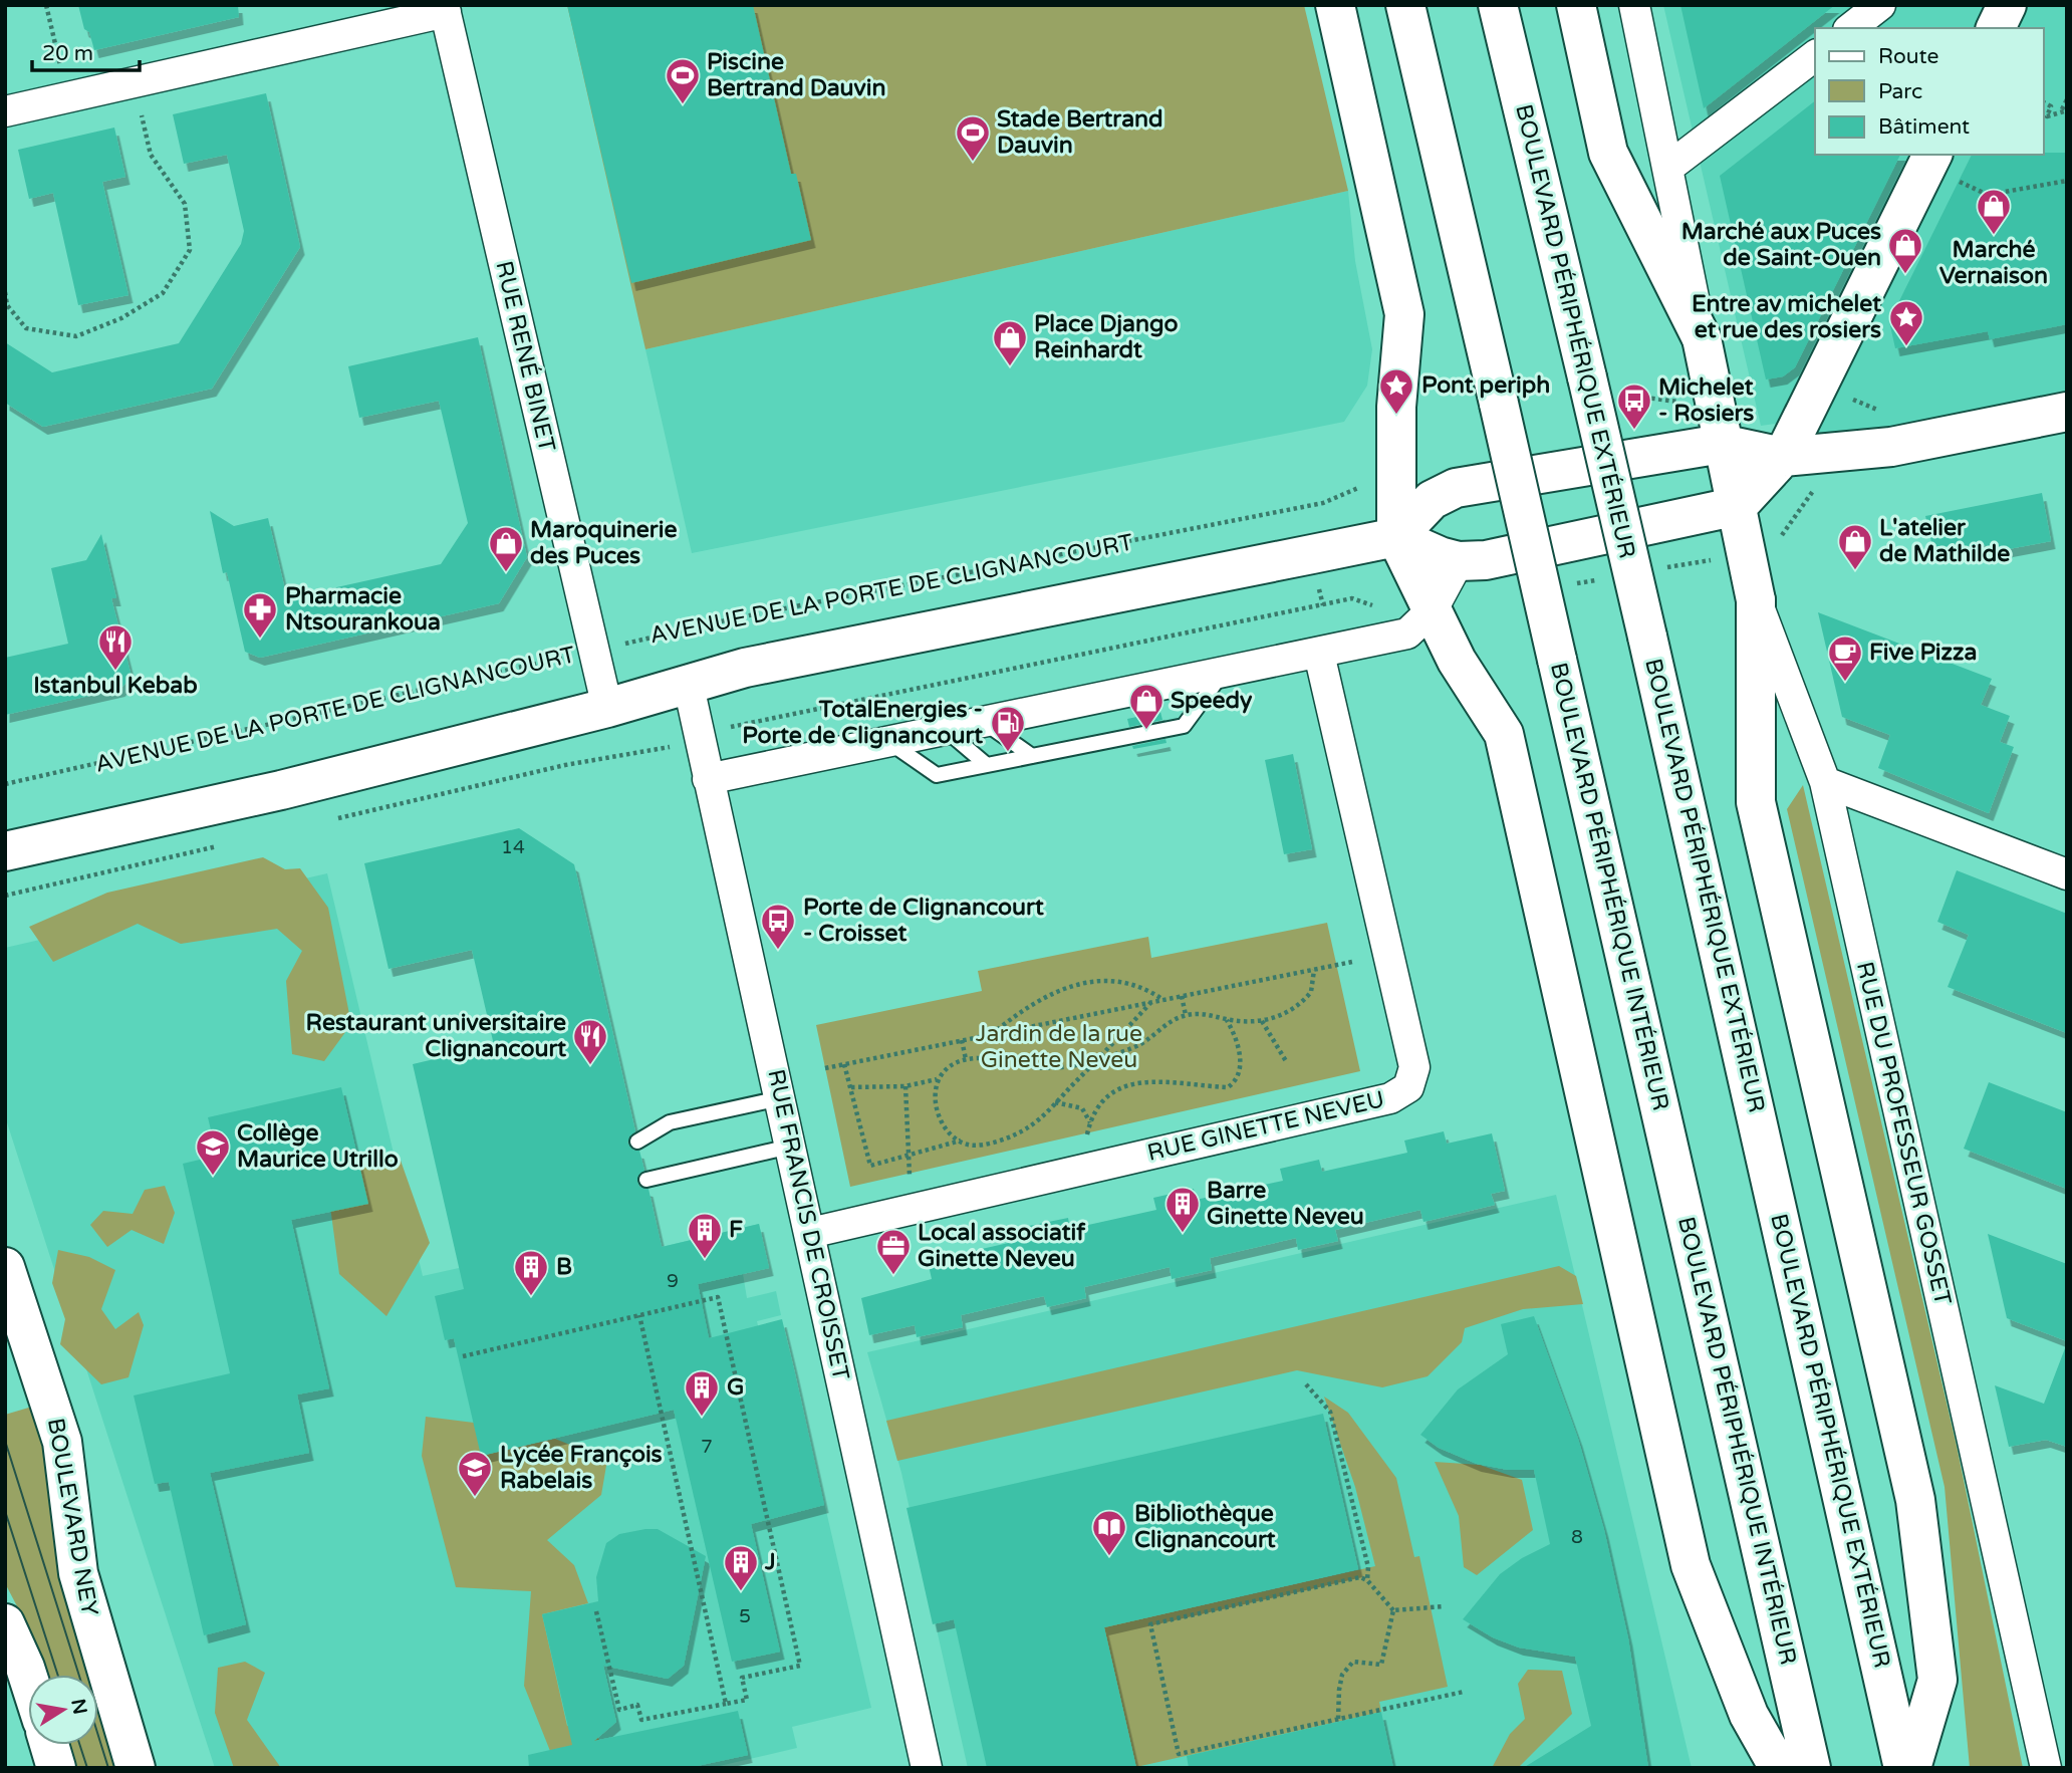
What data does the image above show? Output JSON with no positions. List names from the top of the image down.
{
  "streets": {
    "main road": [
      "BOULEVARD PÉRIPHÉRIQUE EXTÉRIEUR",
      "AVENUE DE LA PORTE DE CLIGNANCOURT",
      "BOULEVARD PÉRIPHÉRIQUE INTÉRIEUR",
      "RUE DU PROFESSEUR GOSSET",
      "BOULEVARD NEY"
    ],
    "street": ["RUE RENÉ BINET", "RUE GINETTE NEVEU", "RUE FRANCIS DE CROISSET"]
  },
  "crossings": [
    ["RUE RENÉ BINET", "AVENUE DE LA PORTE DE CLIGNANCOURT"],
    ["AVENUE DE LA PORTE DE CLIGNANCOURT", "RUE FRANCIS DE CROISSET"],
    ["RUE GINETTE NEVEU", "RUE FRANCIS DE CROISSET"]
  ],
  "parks": ["Jardin de la rue Ginette Neveu"],
  "places": {
    "sports": ["Piscine Bertrand Dauvin", "Stade Bertrand Dauvin"],
    "shop": [
      "Marché Vernaison",
      "Marché aux Puces de Saint-Ouen",
      "Place Django Reinhardt",
      "L'atelier de Mathilde",
      "Maroquinerie des Puces",
      "Speedy"
    ],
    "place": ["Entre av michelet et rue des rosiers", "Pont periph"],
    "bus stop": ["Michelet - Rosiers", "Porte de Clignancourt - Croisset"],
    "pharmacy": ["Pharmacie Ntsourankoua"],
    "restaurant": ["Istanbul Kebab", "Restaurant universitaire Clignancourt"],
    "cafe": ["Five Pizza"],
    "fuel station": ["TotalEnergies - Porte de Clignancourt"],
    "school or university": ["Collège Maurice Utrillo", "Lycée François Rabelais"],
    "building": [
      "Barre Ginette Neveu",
      "F",
      "B",
      "G",
      "J"
    ],
    "office": ["Local associatif Ginette Neveu"],
    "library": ["Bibliothèque Clignancourt"]
  },
  "house_numbers": [
    "14",
    "9",
    "7",
    "8",
    "5"
  ],
  "legend": ["Route", "Parc", "Bâtiment"],
  "scale_bar": "20 m",
  "north": "right"
}
